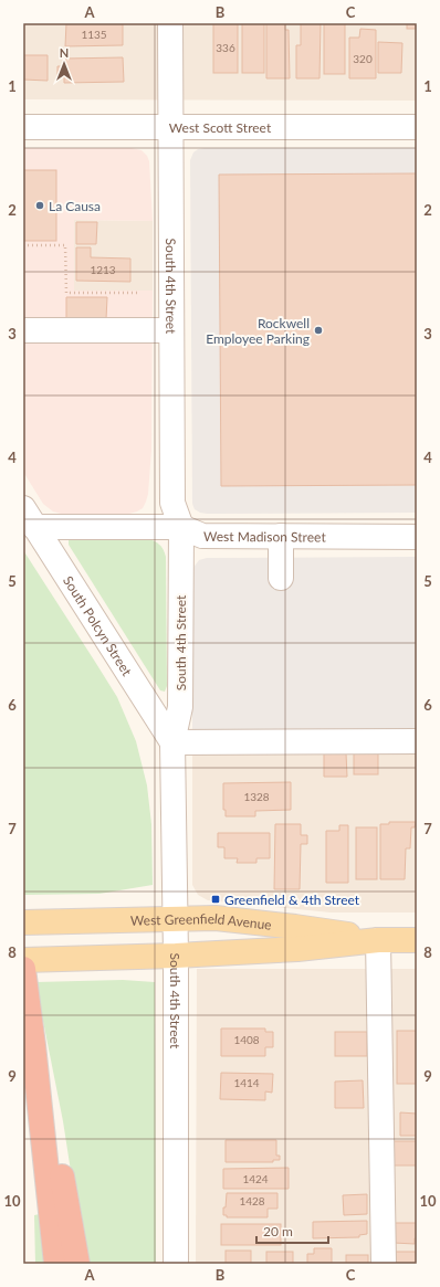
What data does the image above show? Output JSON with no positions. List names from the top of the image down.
{
  "streets": {
    "main road": ["West Greenfield Avenue"],
    "street": [
      "West Scott Street",
      "South 4th Street",
      "West Madison Street",
      "South Polcyn Street"
    ]
  },
  "crossings": [
    ["West Scott Street", "South 4th Street"],
    ["South 4th Street", "West Madison Street"],
    ["South 4th Street", "South Polcyn Street"],
    ["South 4th Street", "West Greenfield Avenue"],
    ["West Madison Street", "South Polcyn Street"]
  ],
  "places": {
    "other": ["La Causa", "Rockwell Employee Parking"],
    "transit": ["Greenfield & 4th Street"]
  },
  "house_numbers": [
    "1135",
    "336",
    "320",
    "1213",
    "1328",
    "1408",
    "1414",
    "1424",
    "1428"
  ],
  "scale_bar": "20 m",
  "north": "top",
  "grid": {
    "columns": ["A", "B", "C"],
    "rows": [
      "1",
      "2",
      "3",
      "4",
      "5",
      "6",
      "7",
      "8",
      "9",
      "10"
    ]
  }
}
